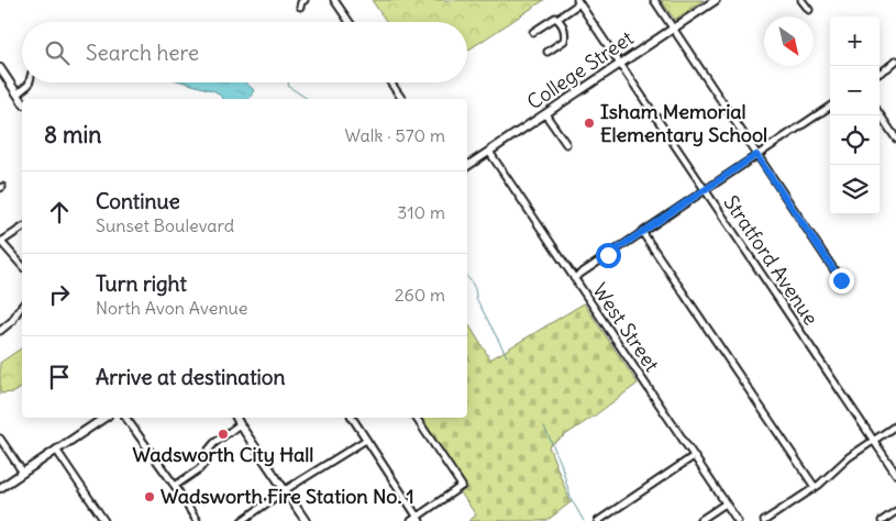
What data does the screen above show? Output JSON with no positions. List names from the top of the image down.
{
  "streets": {
    "main road": ["College Street"],
    "street": ["Stratford Avenue", "West Street"]
  },
  "crossings": [
    ["College Street", "Stratford Avenue"],
    ["College Street", "West Street"]
  ],
  "places": ["Isham Memorial Elementary School", "Wadsworth City Hall", "Wadsworth Fire Station No. 1"],
  "north": "bottom right",
  "page": {
    "map_buttons": ["+", "−"],
    "search": "Search here",
    "heading": ["8 min", "Walk · 570 m"],
    "list": [
      ["Continue", "Sunset Boulevard", "310 m"],
      ["Turn right", "North Avon Avenue", "260 m"],
      "Arrive at destination"
    ]
  }
}
